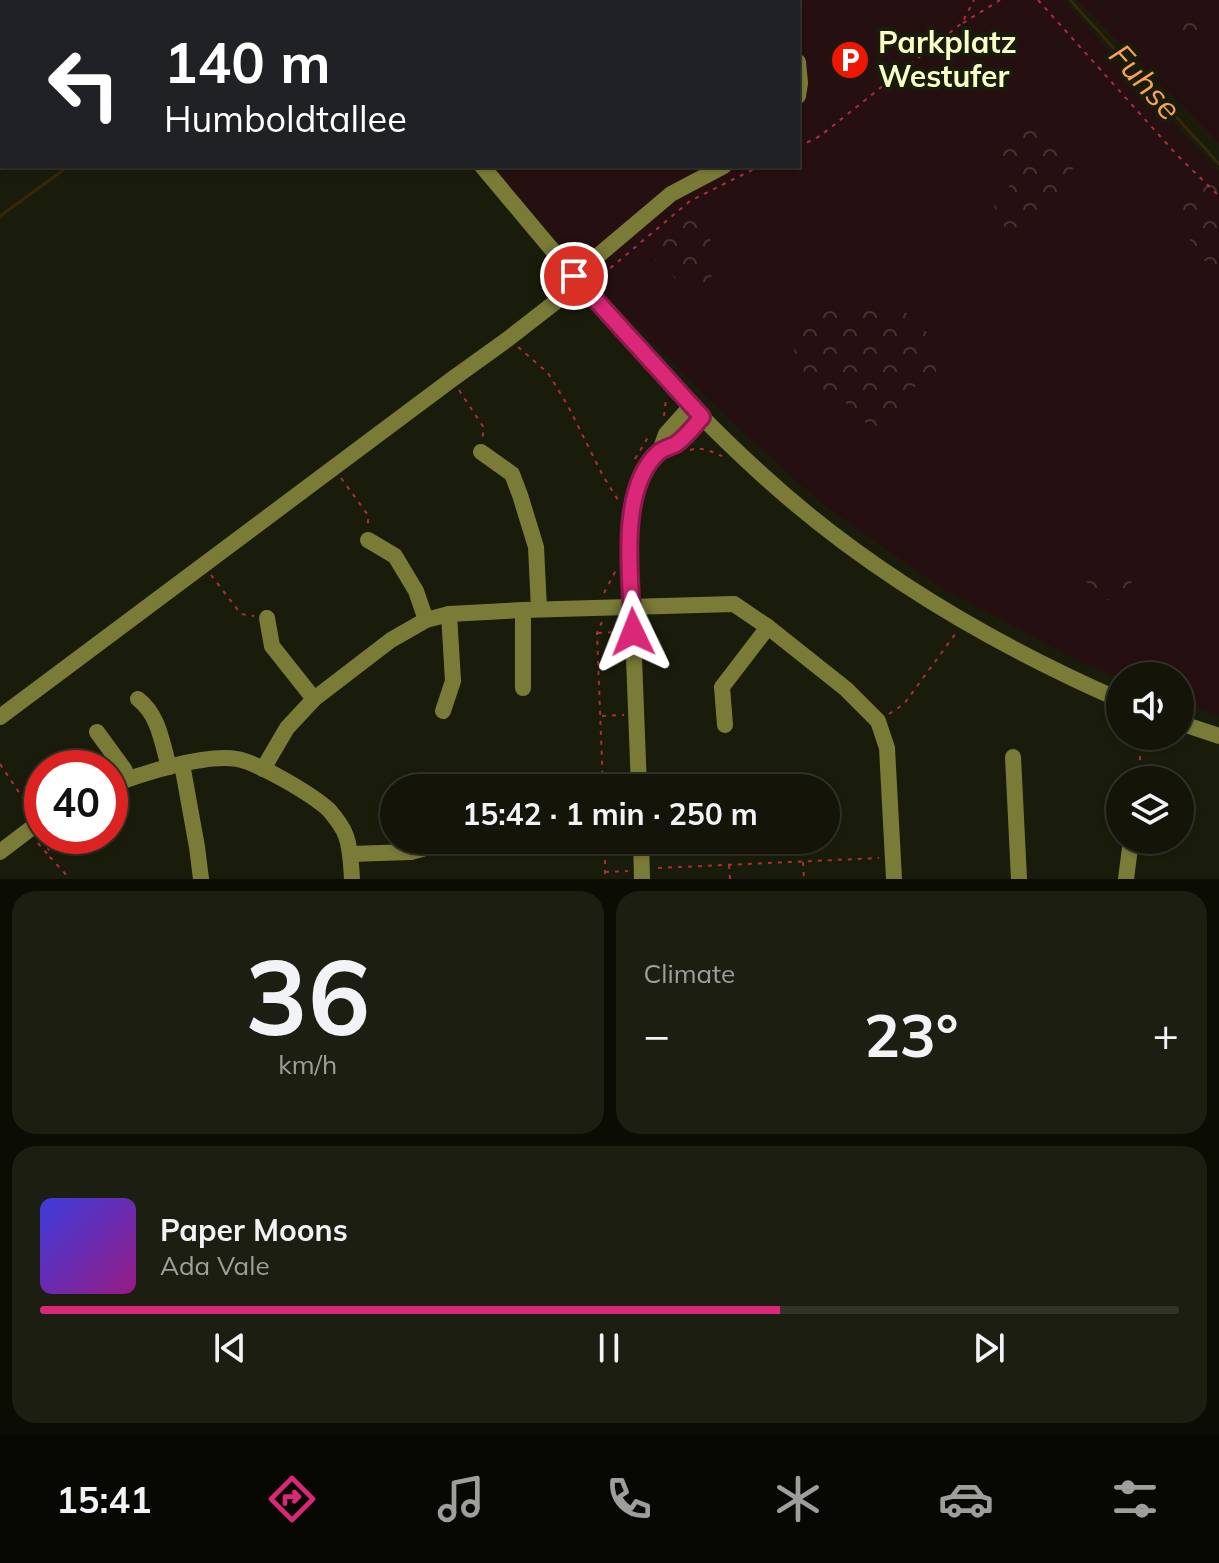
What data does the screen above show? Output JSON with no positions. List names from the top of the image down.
{
  "water": ["Fuhse"],
  "places": {
    "parking": ["Parkplatz Westufer"]
  },
  "page": {
    "turn": ["140 m", "Humboldtallee"],
    "limit": "40",
    "trip": "15:42 · 1 min · 250 m",
    "tile": [
      ["36", "km/h"],
      "Climate"
    ],
    "heat": ["−", "23°", "+"],
    "song": ["Paper Moons", "Ada Vale"],
    "tabs": "15:41"
  }
}
